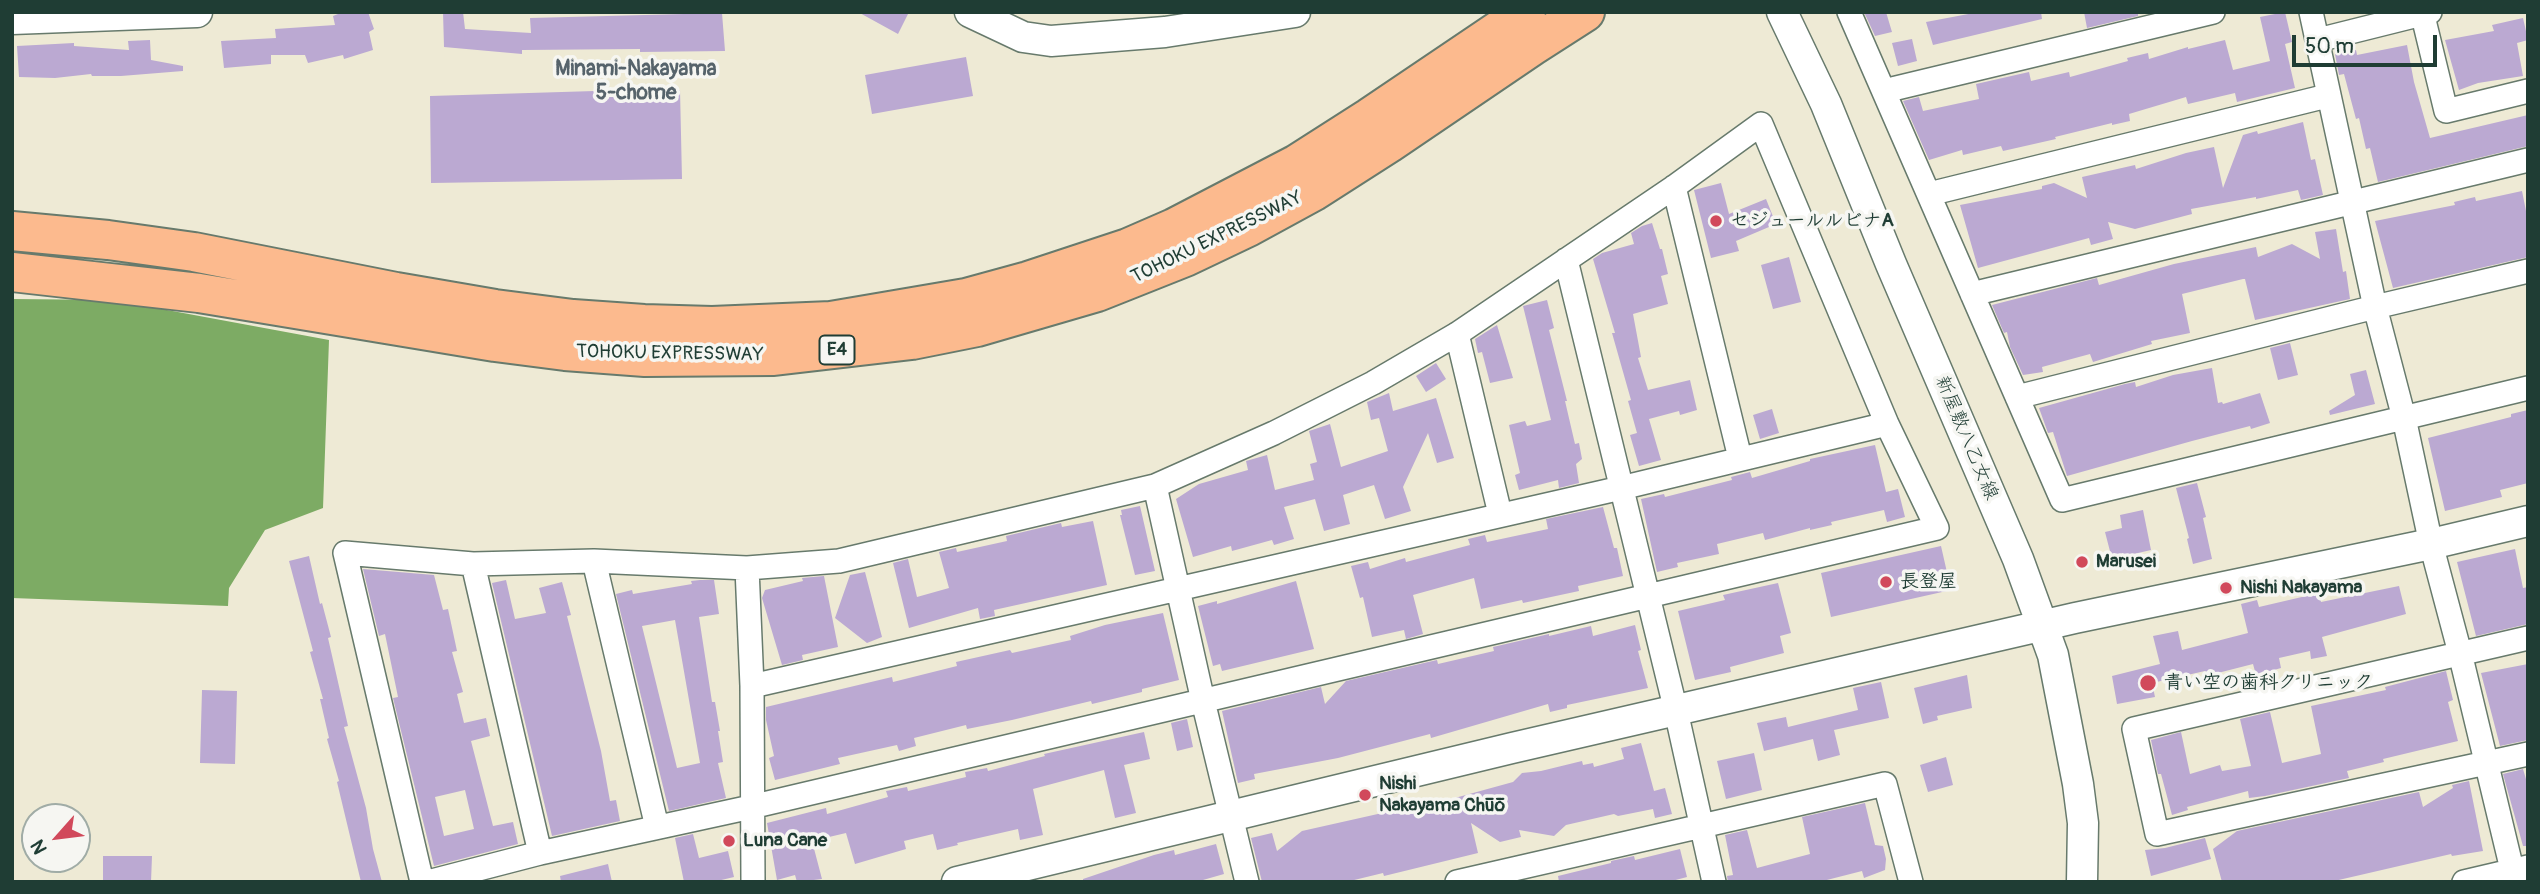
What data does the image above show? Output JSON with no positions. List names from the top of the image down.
{
  "streets": {
    "highway": ["TOHOKU EXPRESSWAY", "E4"],
    "street": ["新屋敷八乙女線"]
  },
  "districts": ["Minami-Nakayama 5-chome"],
  "places": [
    "セジュールルビナA",
    "Marusei",
    "長登屋",
    "Nishi Nakayama",
    "青い空の歯科クリニック",
    "Nishi Nakayama Chūō",
    "Luna Cane"
  ],
  "scale_bar": "50 m",
  "north": "bottom left"
}
